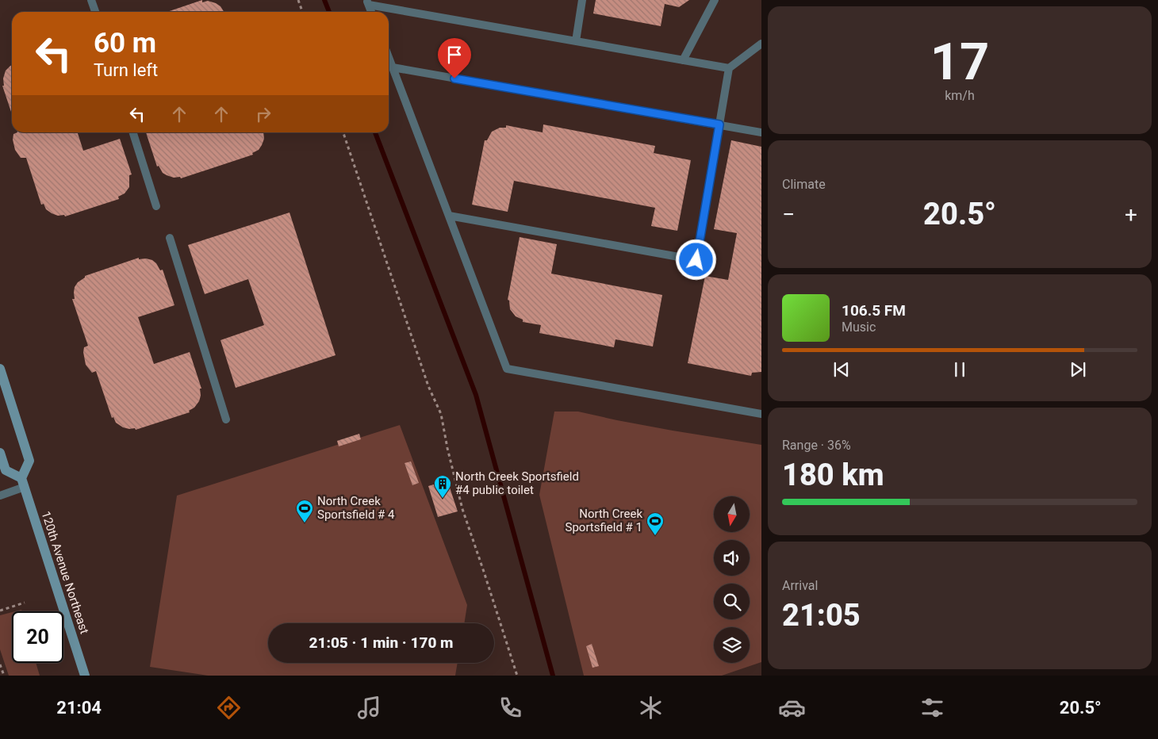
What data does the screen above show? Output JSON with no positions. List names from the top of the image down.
{
  "streets": {
    "main road": ["120th Avenue Northeast"]
  },
  "places": {
    "building": ["North Creek Sportsfield #4 public toilet"],
    "sports": ["North Creek Sportsfield # 4", "North Creek Sportsfield # 1"]
  },
  "north": "bottom",
  "page": {
    "tile": [
      ["17", "km/h"],
      "Climate",
      ["Range · 36%", "180 km"],
      ["Arrival", "21:05"]
    ],
    "turn": ["60 m", "Turn left"],
    "heat": ["−", "20.5°", "+"],
    "song": ["106.5 FM", "Music"],
    "limit": "20",
    "trip": "21:05 · 1 min · 170 m",
    "tabs": ["21:04", "20.5°"]
  }
}
